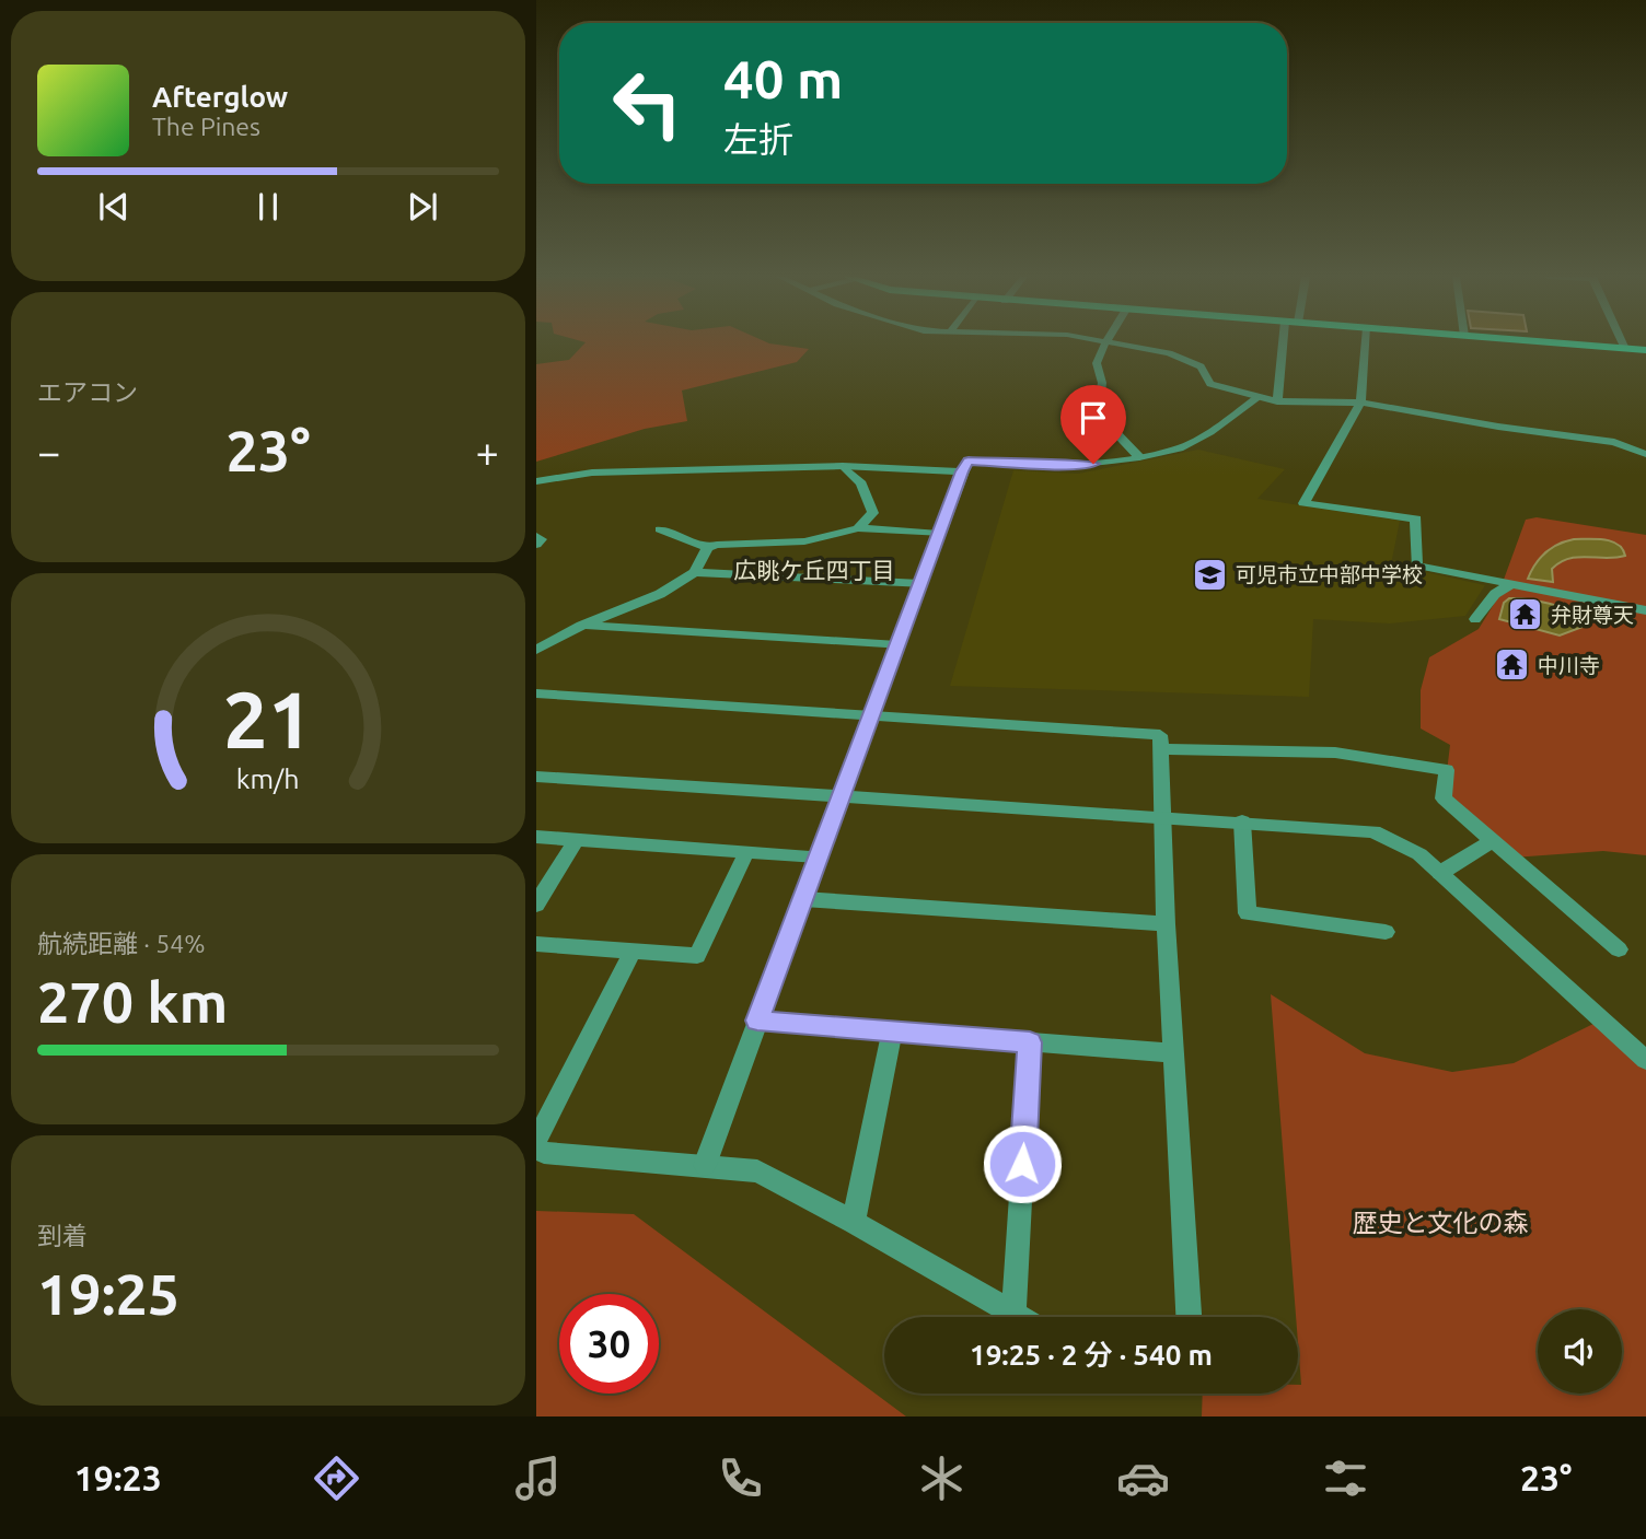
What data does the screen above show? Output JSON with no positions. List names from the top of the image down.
{
  "districts": ["広眺ケ丘四丁目"],
  "parks": ["歴史と文化の森"],
  "places": {
    "school or university": ["可児市立中部中学校"],
    "temple": ["弁財尊天", "中川寺"]
  },
  "page": {
    "turn": ["40 m", "左折"],
    "song": ["Afterglow", "The Pines"],
    "tile": [
      "エアコン",
      ["航続距離 · 54%", "270 km"],
      ["到着", "19:25"]
    ],
    "heat": ["−", "23°", "+"],
    "limit": "30",
    "trip": "19:25 · 2 分 · 540 m",
    "tabs": ["19:23", "23°"],
    "gauge": ["21", "km/h"]
  }
}
